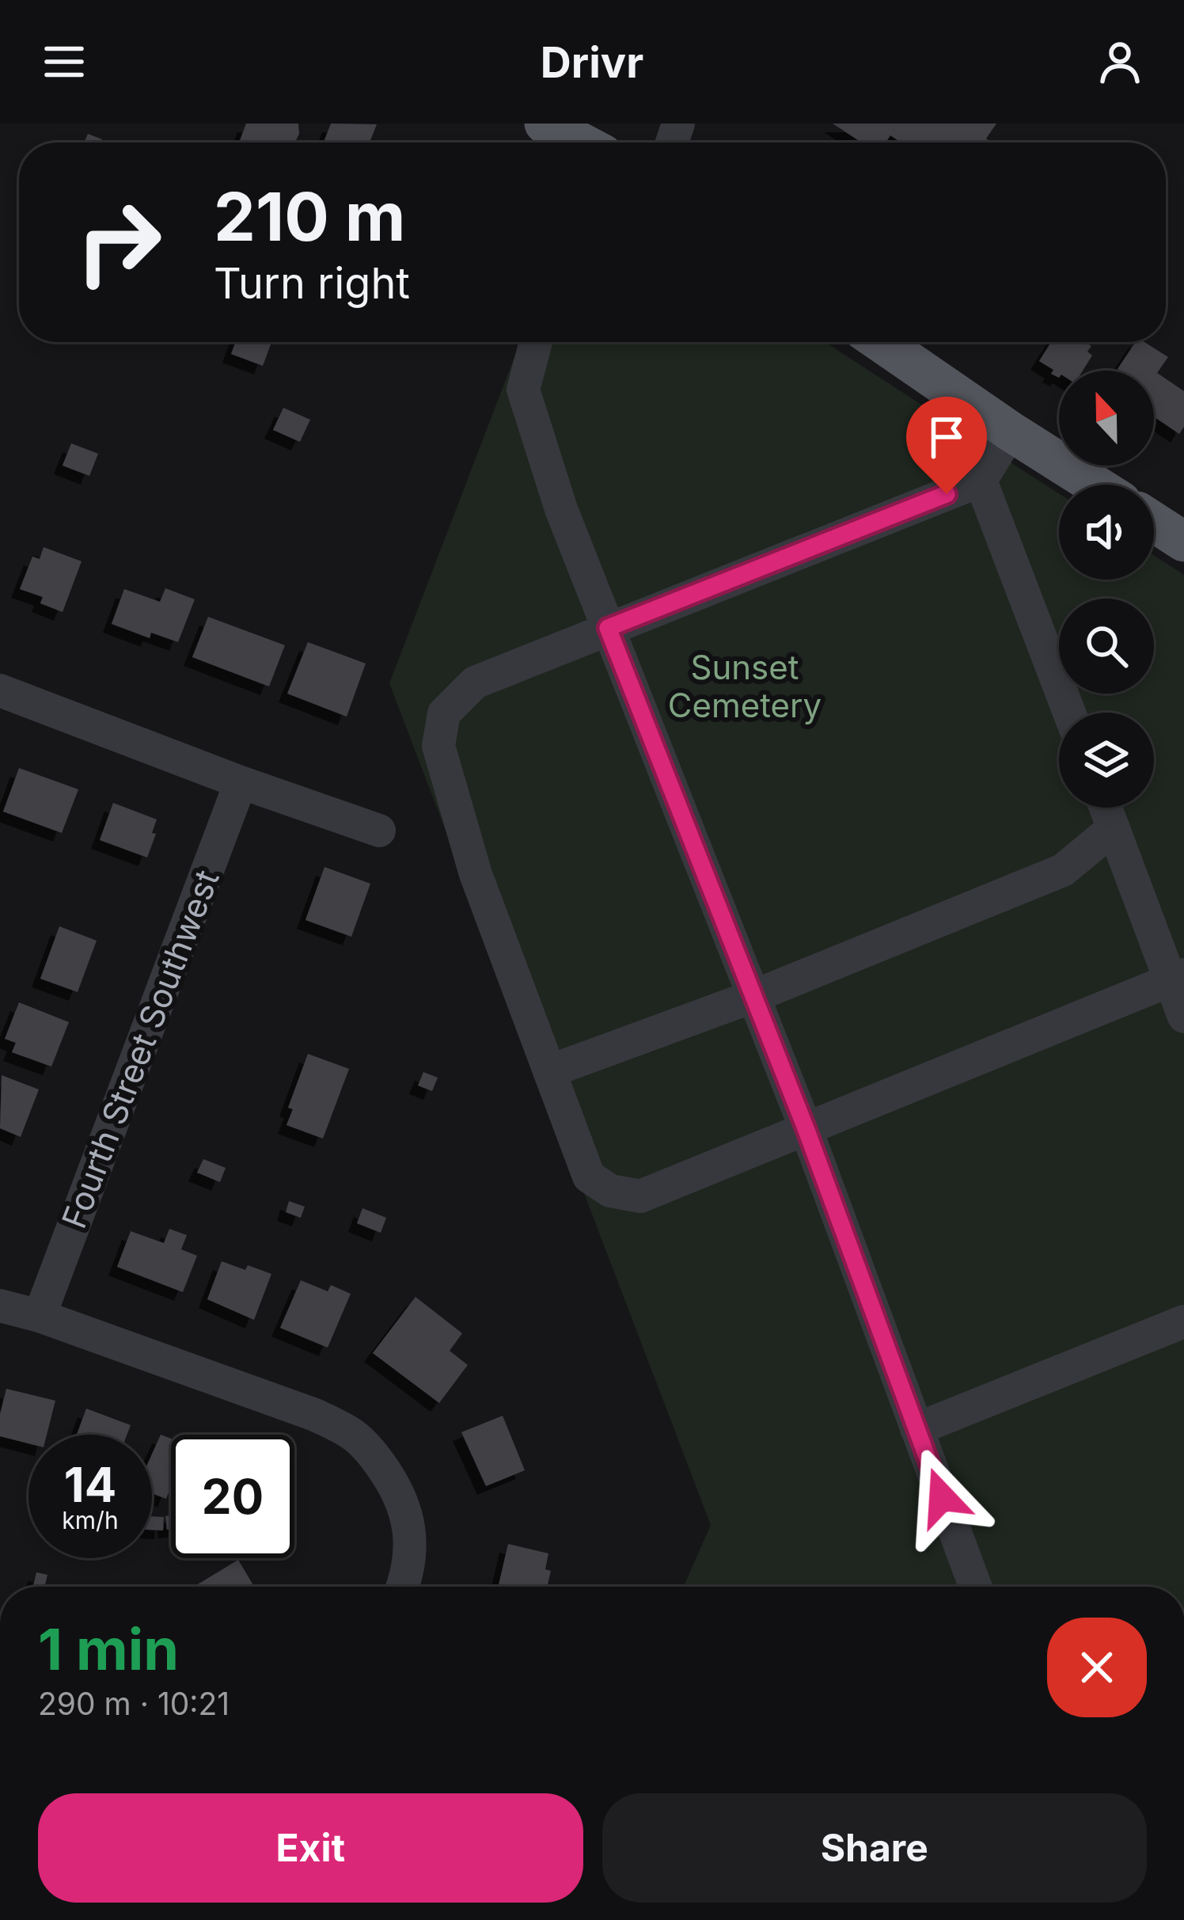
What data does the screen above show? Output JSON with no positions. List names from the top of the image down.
{
  "streets": {
    "street": ["Fourth Street Southwest"]
  },
  "parks": ["Sunset Cemetery"],
  "north": "top",
  "page": {
    "header": "Drivr",
    "turn": ["210 m", "Turn right"],
    "speed": "14 km/h",
    "limit": "20",
    "heading": ["1 min", "290 m · 10:21"],
    "buttons": ["Exit", "Share"]
  }
}
